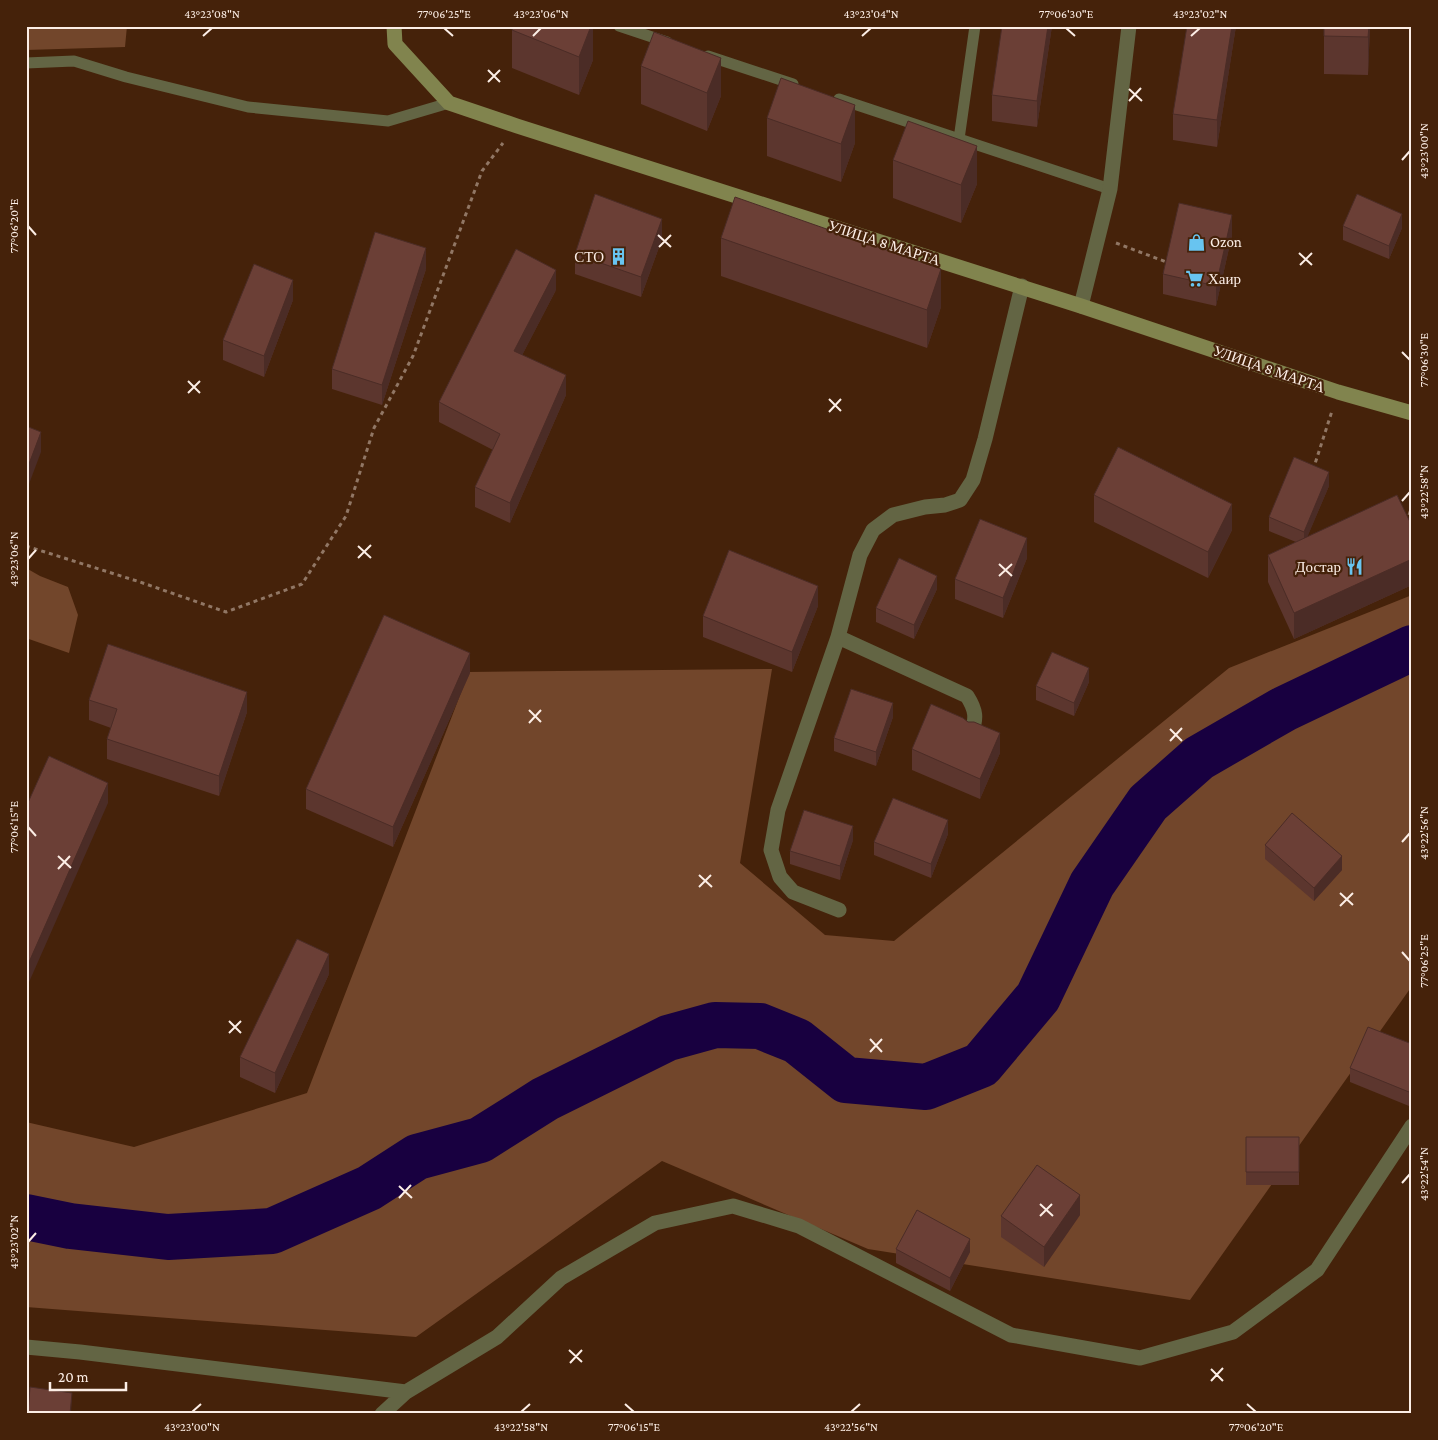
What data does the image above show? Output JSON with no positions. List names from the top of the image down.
{
  "streets": {
    "street": ["УЛИЦА 8 МАРТА"]
  },
  "places": {
    "shop": ["Ozon"],
    "building": ["СТО"],
    "supermarket": ["Хаир"],
    "restaurant": ["Достар"]
  },
  "scale_bar": "20 m",
  "coordinates": [
    "43°23'08\"N",
    "77°06'25\"E",
    "43°23'06\"N",
    "43°23'04\"N",
    "77°06'30\"E",
    "43°23'02\"N",
    "43°23'00\"N",
    "77°06'20\"E",
    "43°22'58\"N",
    "77°06'15\"E",
    "43°22'56\"N",
    "43°22'54\"N"
  ]
}
